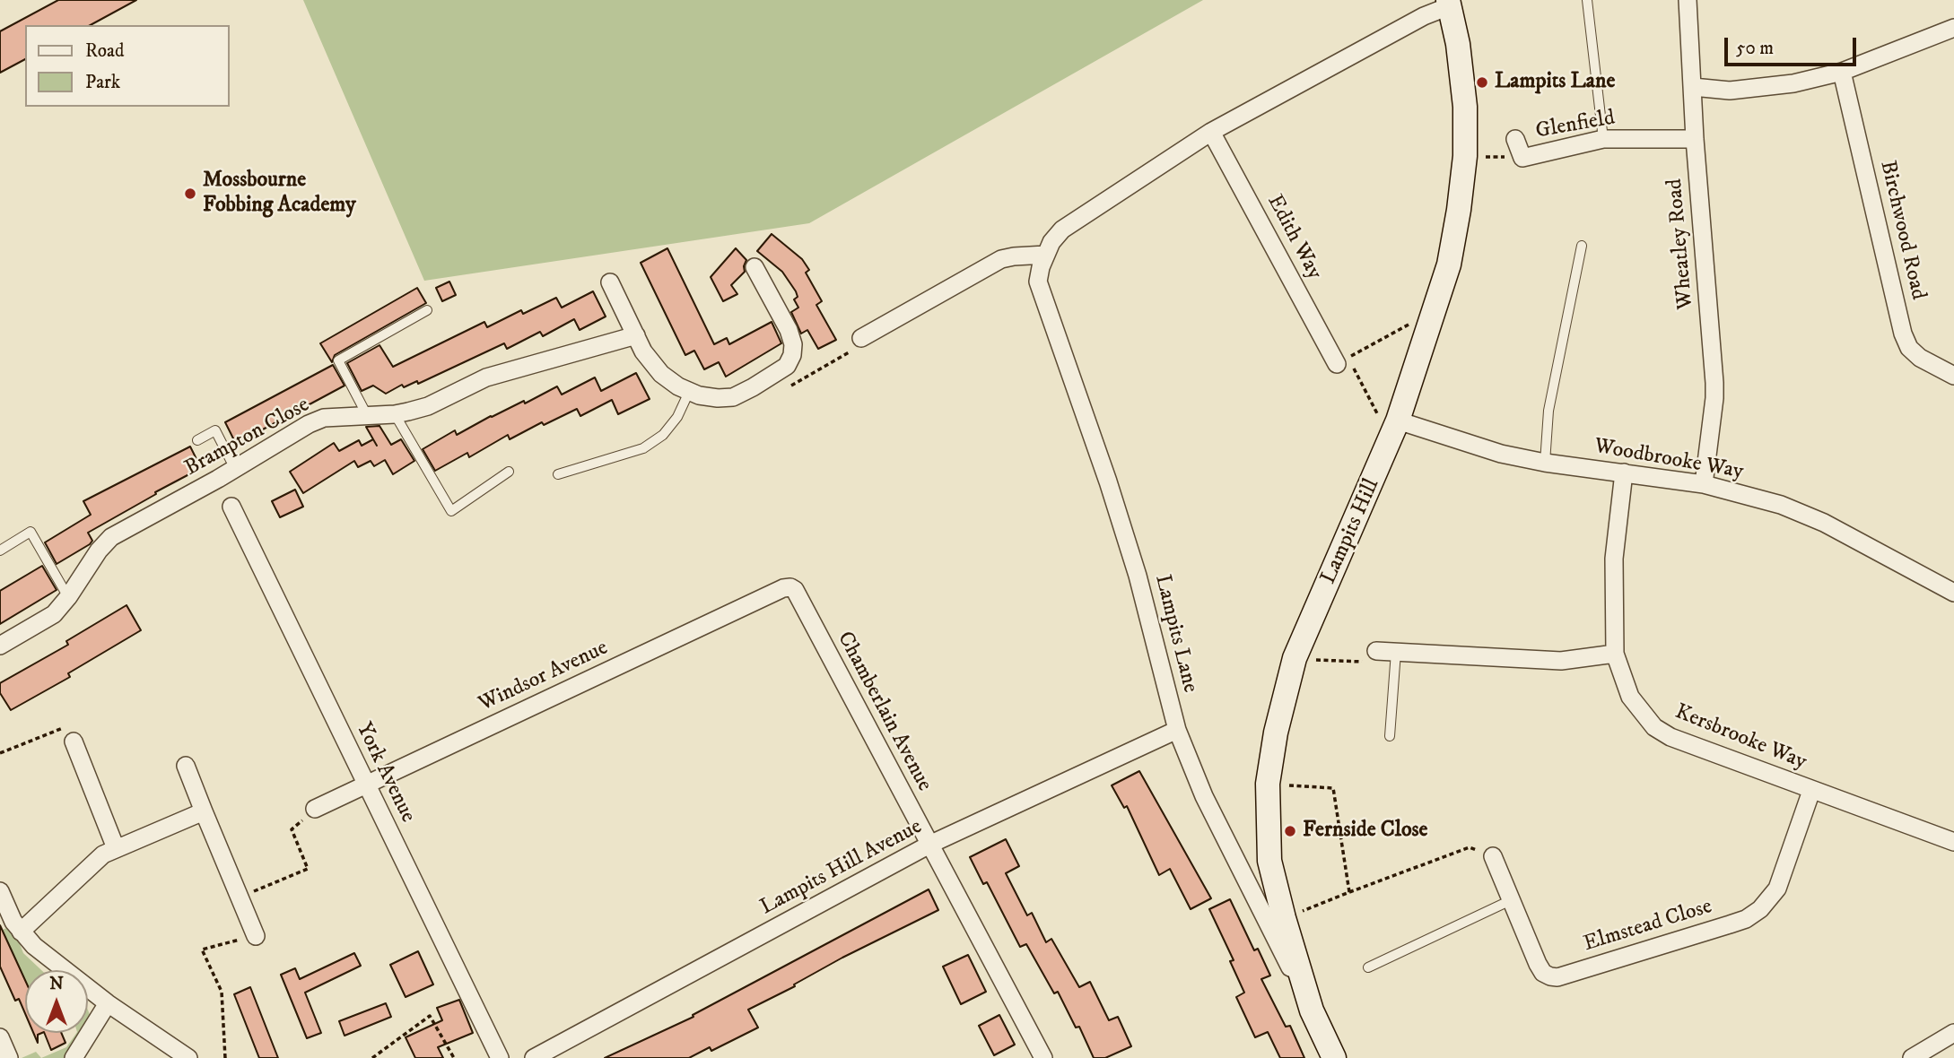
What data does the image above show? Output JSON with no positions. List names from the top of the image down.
{
  "streets": {
    "main road": ["Lampits Hill"],
    "street": [
      "Glenfield",
      "Birchwood Road",
      "Edith Way",
      "Wheatley Road",
      "Brampton Close",
      "Woodbrooke Way",
      "Lampits Lane",
      "Windsor Avenue",
      "Chamberlain Avenue",
      "Kersbrooke Way",
      "York Avenue",
      "Lampits Hill Avenue",
      "Elmstead Close"
    ]
  },
  "crossings": [
    ["Glenfield", "Wheatley Road"],
    ["Edith Way", "Lampits Lane"],
    ["Wheatley Road", "Woodbrooke Way"],
    ["Woodbrooke Way", "Lampits Hill"],
    ["Woodbrooke Way", "Kersbrooke Way"],
    ["Lampits Hill", "Lampits Lane"],
    ["Lampits Lane", "Lampits Hill Avenue"],
    ["Windsor Avenue", "Chamberlain Avenue"],
    ["Windsor Avenue", "York Avenue"],
    ["Chamberlain Avenue", "Lampits Hill Avenue"],
    ["Kersbrooke Way", "Elmstead Close"]
  ],
  "places": ["Lampits Lane", "Mossbourne Fobbing Academy", "Fernside Close"],
  "legend": ["Road", "Park"],
  "scale_bar": "50 m",
  "north": "top"
}
